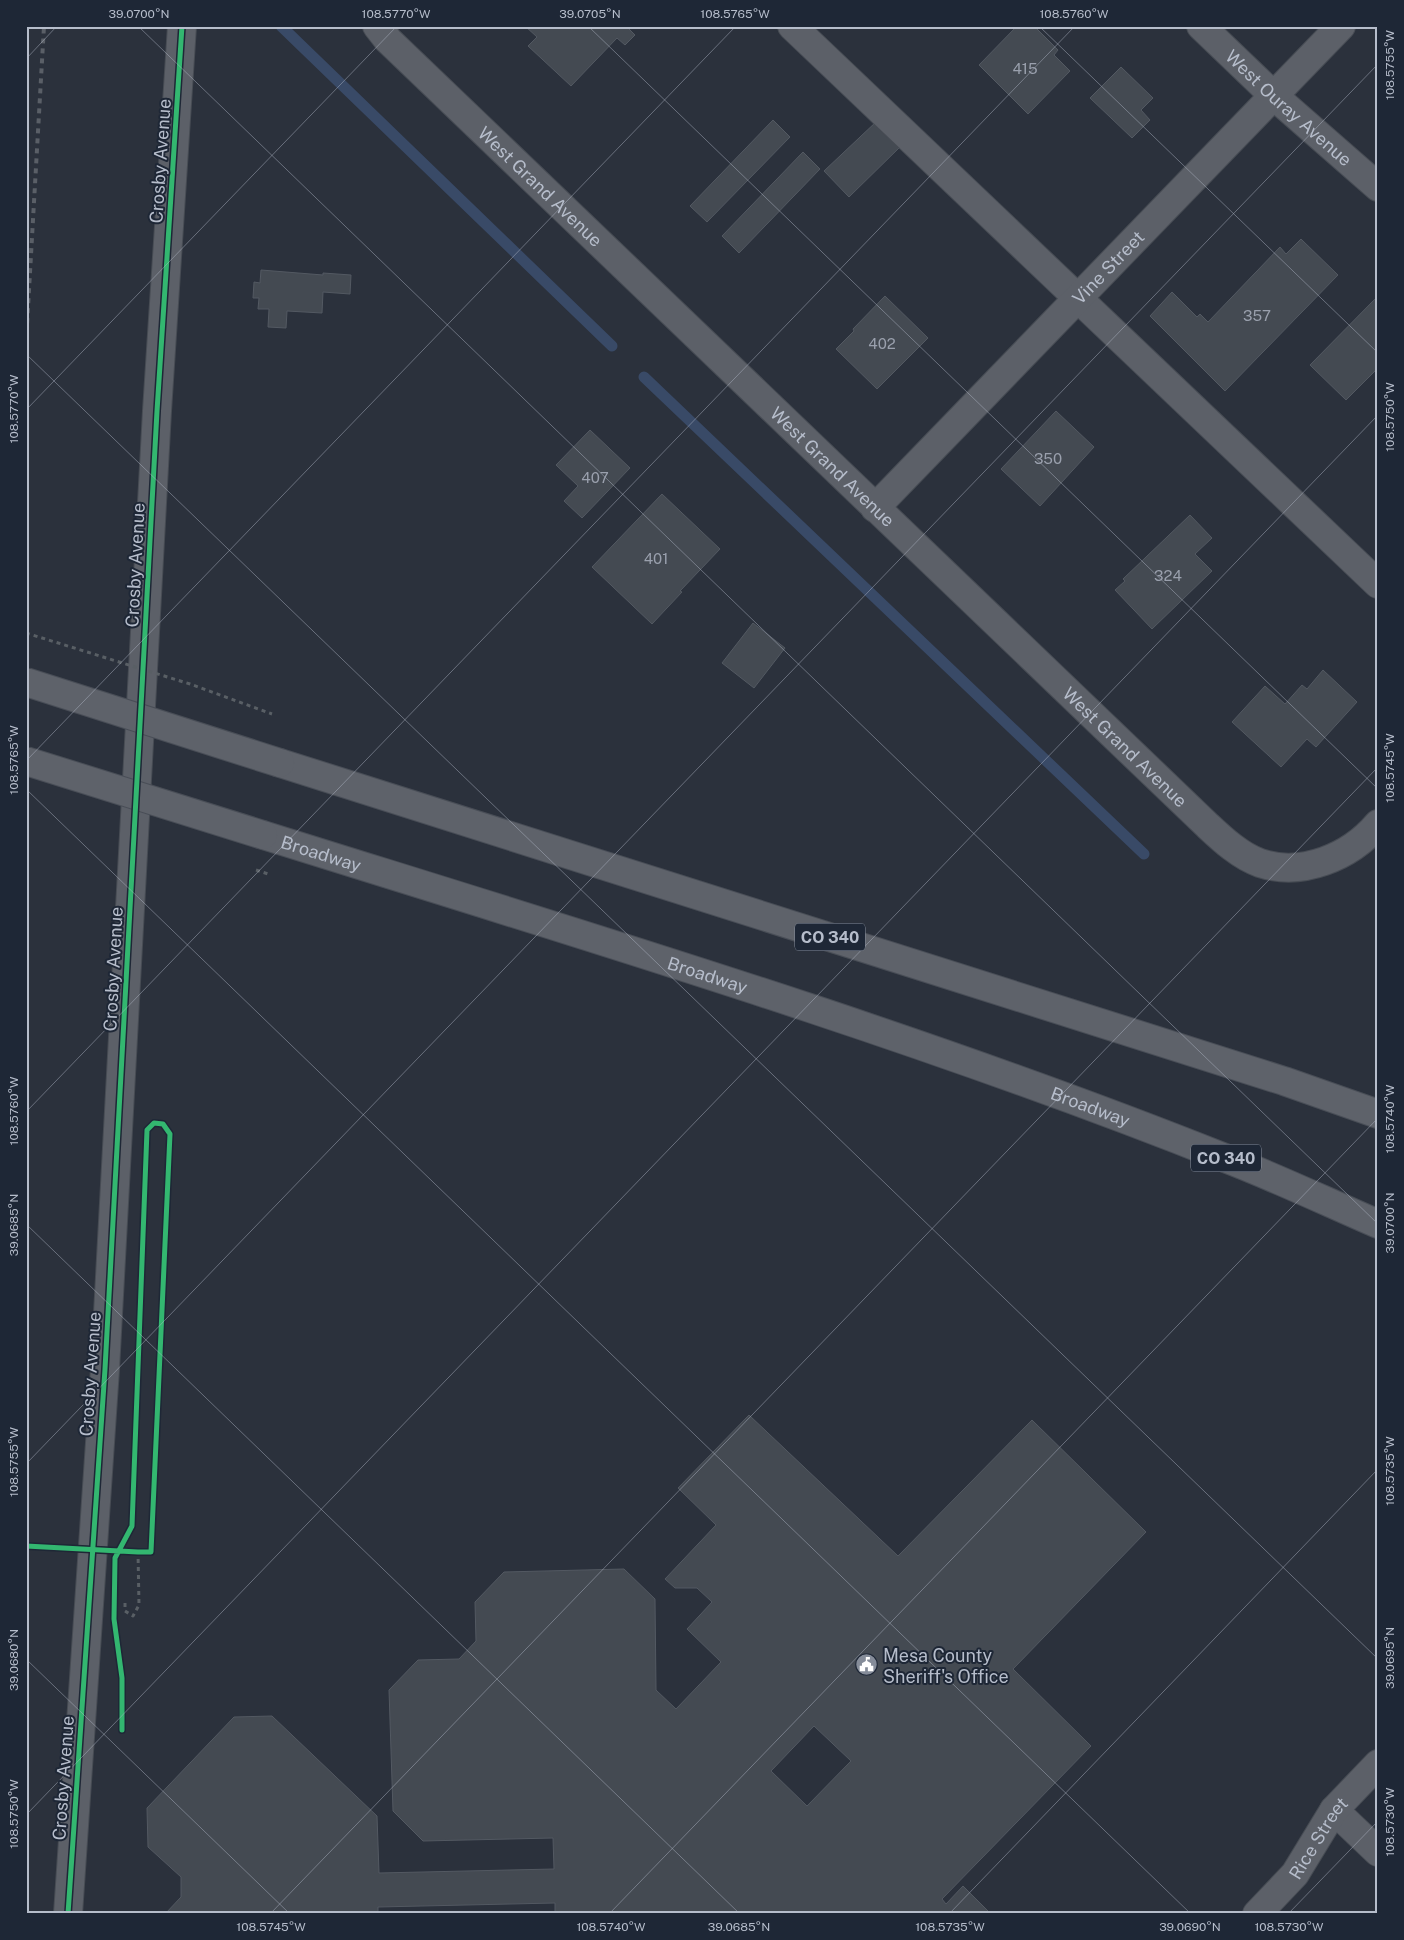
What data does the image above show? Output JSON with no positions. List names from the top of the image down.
{
  "streets": {
    "main road": ["Broadway", "CO 340"],
    "street": [
      "West Ouray Avenue",
      "Crosby Avenue",
      "West Grand Avenue",
      "Vine Street",
      "Rice Street"
    ]
  },
  "crossings": [
    ["West Ouray Avenue", "Vine Street"],
    ["West Grand Avenue", "Vine Street"]
  ],
  "places": {
    "public building": ["Mesa County Sheriff's Office"]
  },
  "house_numbers": [
    "415",
    "357",
    "402",
    "350",
    "407",
    "401",
    "324"
  ],
  "coordinates": [
    "39.0700°N",
    "108.5770°W",
    "39.0705°N",
    "108.5765°W",
    "108.5760°W",
    "108.5755°W",
    "108.5750°W",
    "108.5745°W",
    "108.5740°W",
    "39.0685°N",
    "108.5735°W",
    "39.0695°N",
    "39.0680°N",
    "108.5730°W",
    "39.0690°N"
  ]
}
